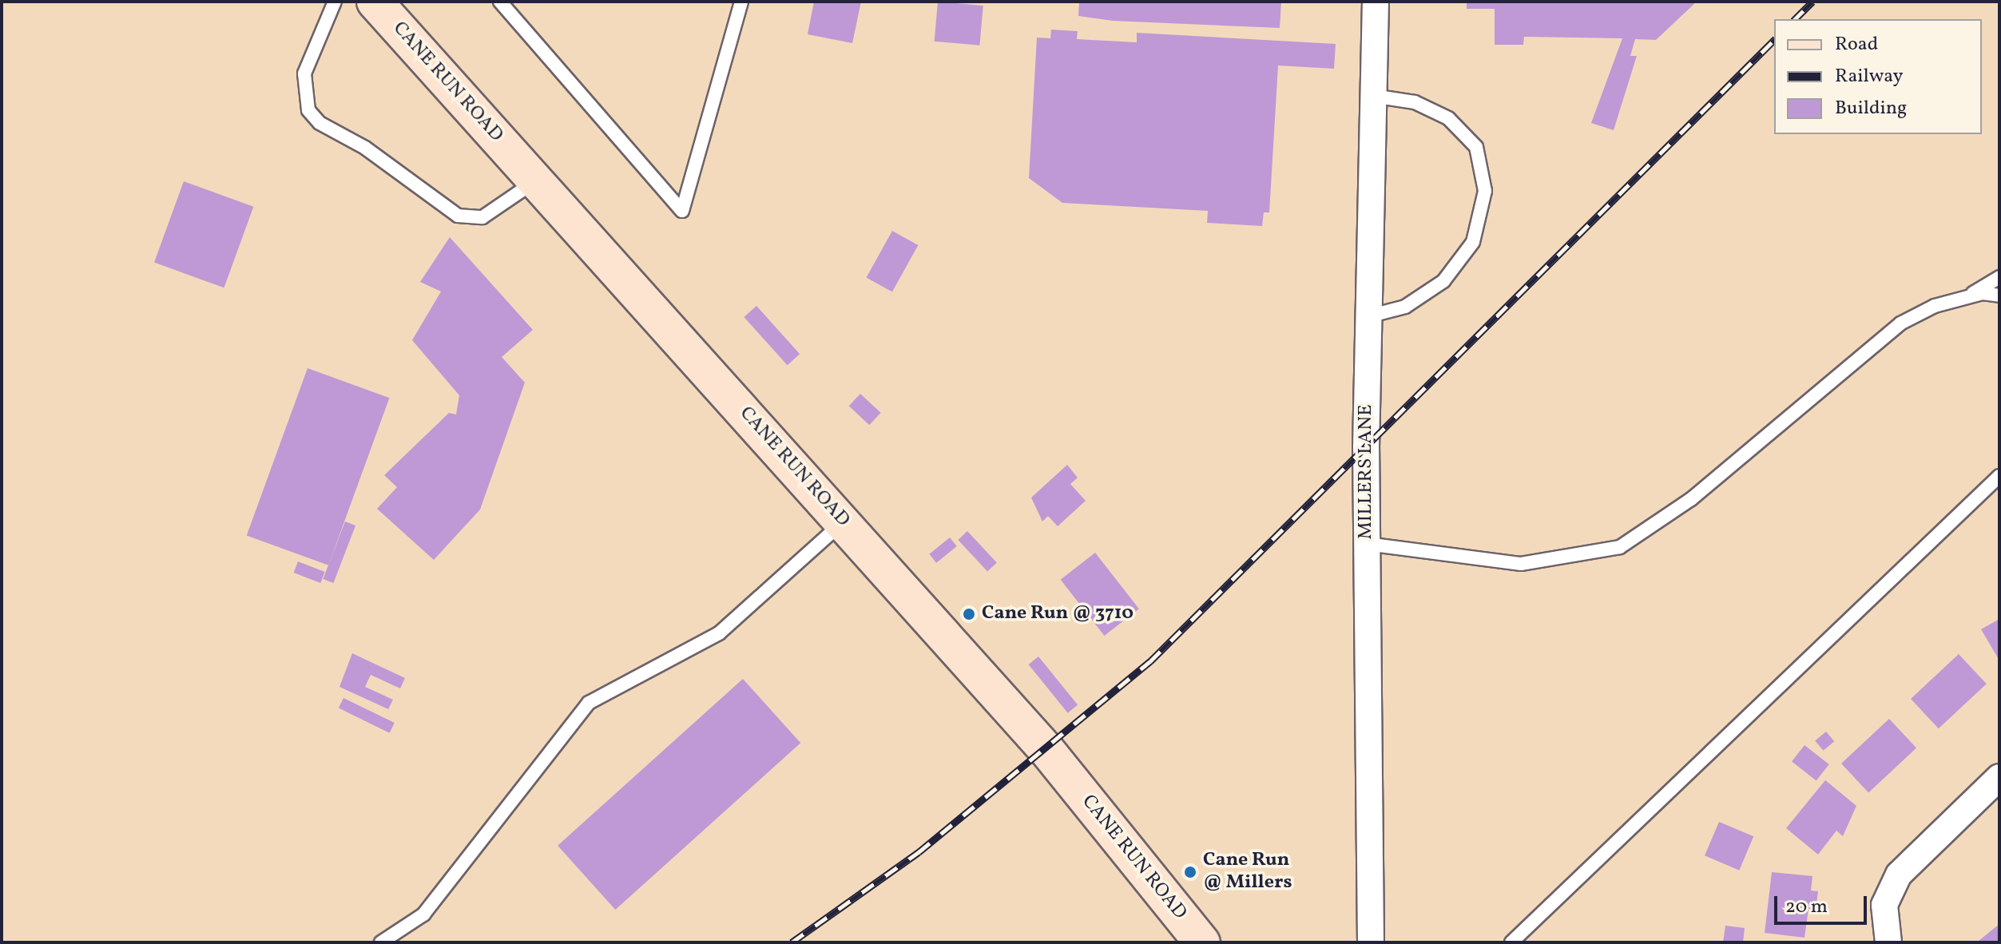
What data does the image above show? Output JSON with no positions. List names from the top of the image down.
{
  "streets": {
    "main road": ["CANE RUN ROAD"],
    "street": ["MILLERS LANE"]
  },
  "places": ["Cane Run @ 3710", "Cane Run @ Millers"],
  "legend": ["Road", "Railway", "Building"],
  "scale_bar": "20 m"
}
